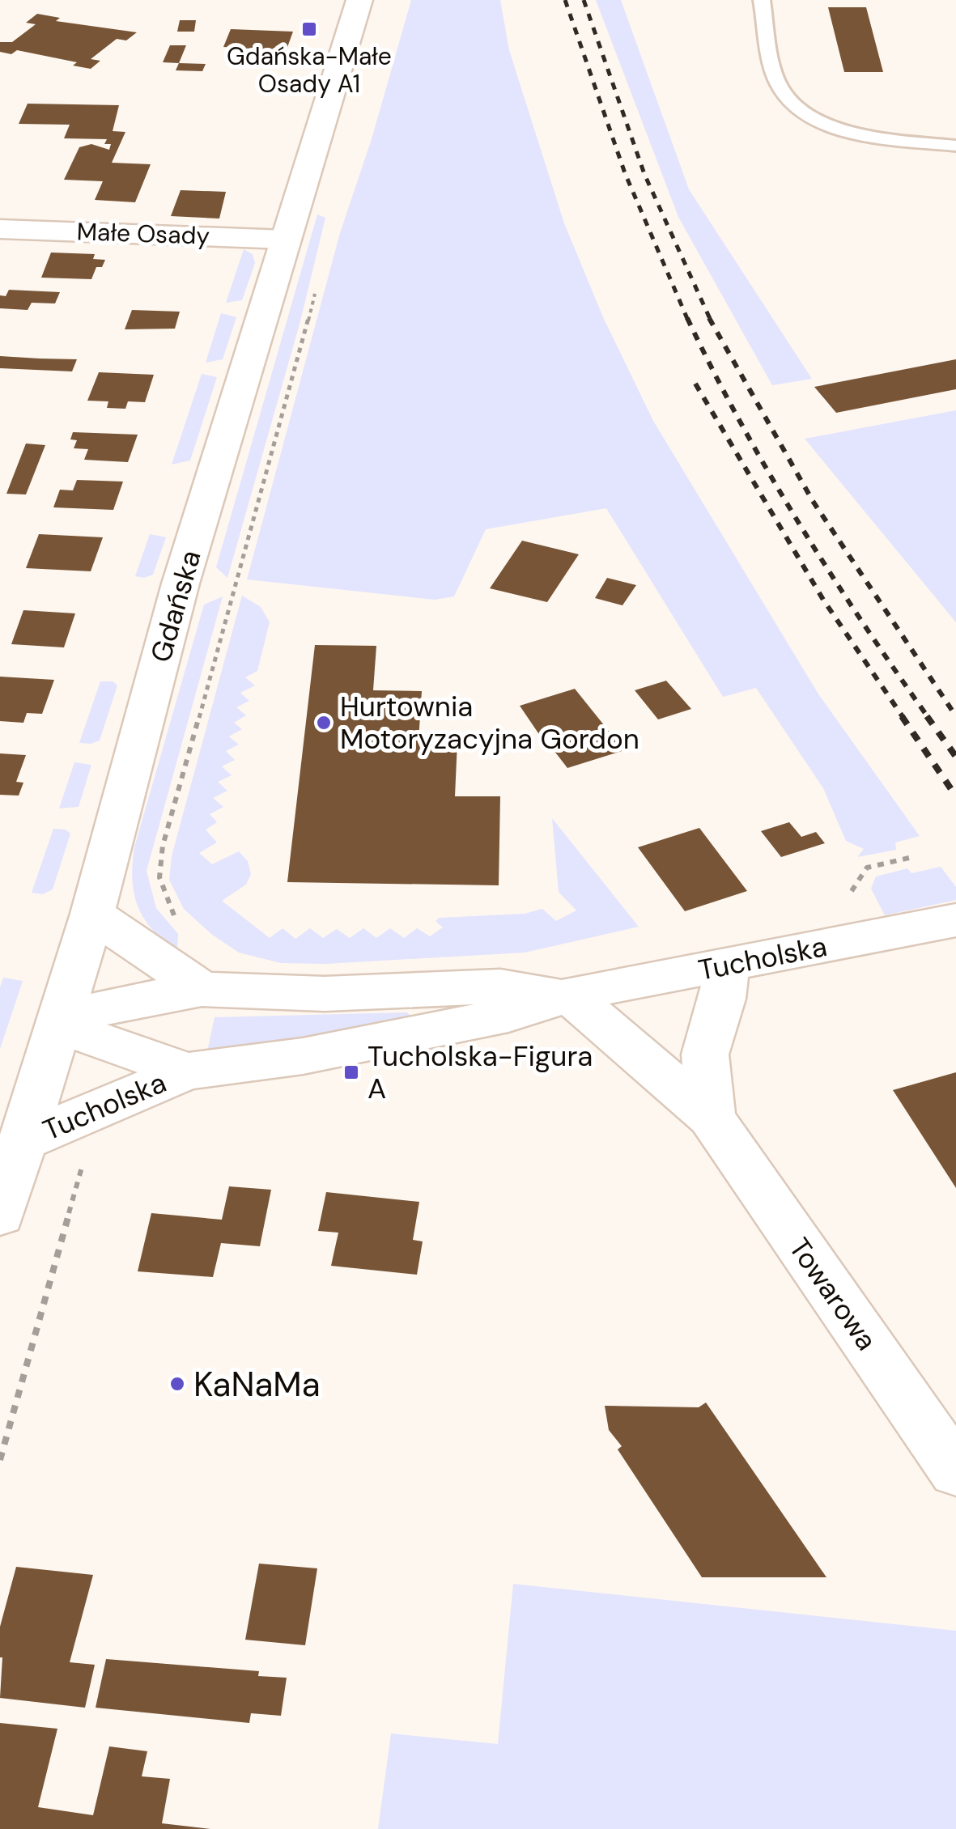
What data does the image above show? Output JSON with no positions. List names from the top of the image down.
{
  "streets": {
    "main road": [
      "Małe Osady",
      "Gdańska",
      "Tucholska",
      "Towarowa"
    ]
  },
  "crossings": [
    ["Małe Osady", "Gdańska"],
    ["Gdańska", "Tucholska"],
    ["Tucholska", "Towarowa"]
  ],
  "places": {
    "transit": ["Gdańska-Małe Osady A1", "Tucholska-Figura A"],
    "other": ["Hurtownia Motoryzacyjna Gordon", "KaNaMa"]
  }
}
